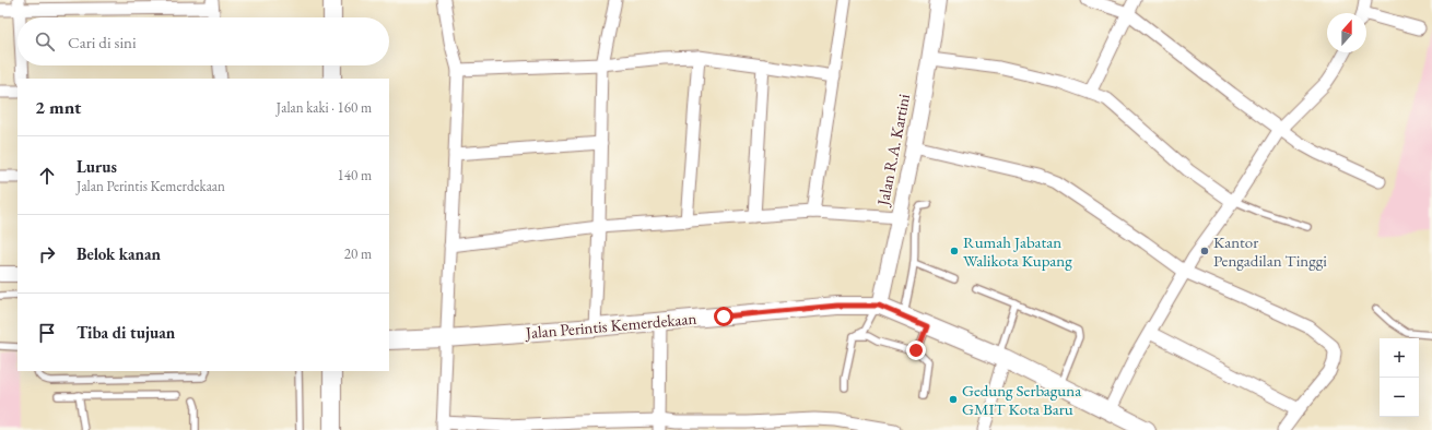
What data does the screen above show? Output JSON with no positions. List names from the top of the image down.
{
  "streets": {
    "main road": ["Jalan Perintis Kemerdekaan"],
    "street": ["Jalan R.A. Kartini"]
  },
  "crossings": [
    ["Jalan R.A. Kartini", "Jalan Perintis Kemerdekaan"]
  ],
  "places": ["Rumah Jabatan Walikota Kupang", "Kantor Pengadilan Tinggi", "Gedung Serbaguna GMIT Kota Baru"],
  "north": "top",
  "page": {
    "search": "Cari di sini",
    "heading": ["2 mnt", "Jalan kaki · 160 m"],
    "list": [
      ["Lurus", "Jalan Perintis Kemerdekaan", "140 m"],
      ["Belok kanan", "20 m"],
      "Tiba di tujuan"
    ],
    "map_buttons": ["+", "−"]
  }
}
